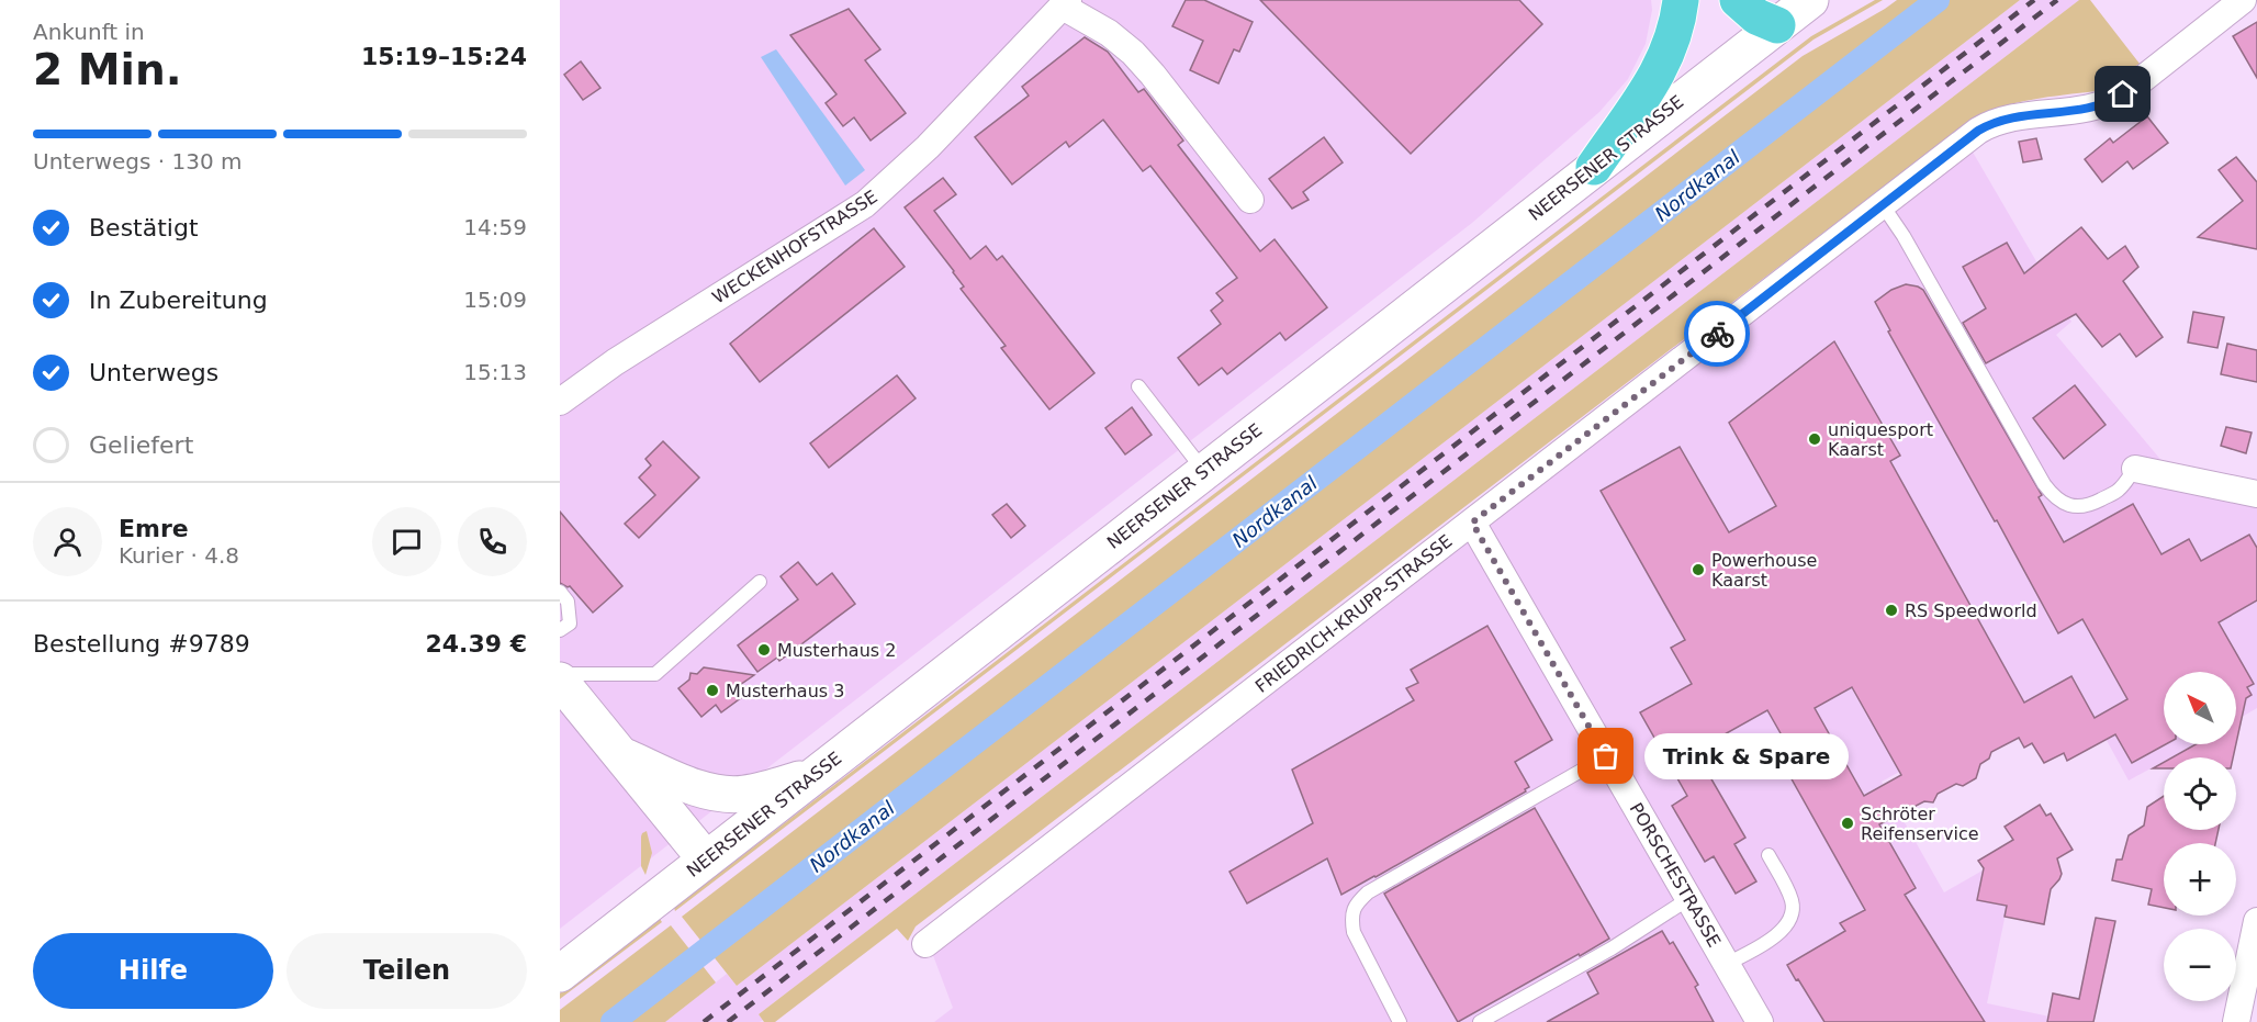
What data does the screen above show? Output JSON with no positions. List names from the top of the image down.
{
  "streets": {
    "main road": ["NEERSENER STRASSE"],
    "street": ["WECKENHOFSTRASSE", "FRIEDRICH-KRUPP-STRASSE", "PORSCHESTRASSE"]
  },
  "crossings": [
    ["FRIEDRICH-KRUPP-STRASSE", "PORSCHESTRASSE"]
  ],
  "water": ["Nordkanal"],
  "places": [
    "uniquesport Kaarst",
    "Powerhouse Kaarst",
    "RS Speedworld",
    "Musterhaus 2",
    "Musterhaus 3",
    "Trink & Spare",
    "Schröter Reifenservice"
  ],
  "north": "top left",
  "page": {
    "heading": ["2 Min.", "Ankunft in", "15:19–15:24"],
    "panel": [
      "Emre",
      "Kurier · 4.8",
      "Bestellung #9789",
      "24.39 €"
    ],
    "bar": "Unterwegs · 130 m",
    "list": [
      ["Bestätigt", "14:59"],
      ["In Zubereitung", "15:09"],
      ["Unterwegs", "15:13"],
      "Geliefert"
    ],
    "map_buttons": ["+", "−"],
    "bubble": "Trink & Spare",
    "buttons": ["Hilfe", "Teilen"]
  }
}
